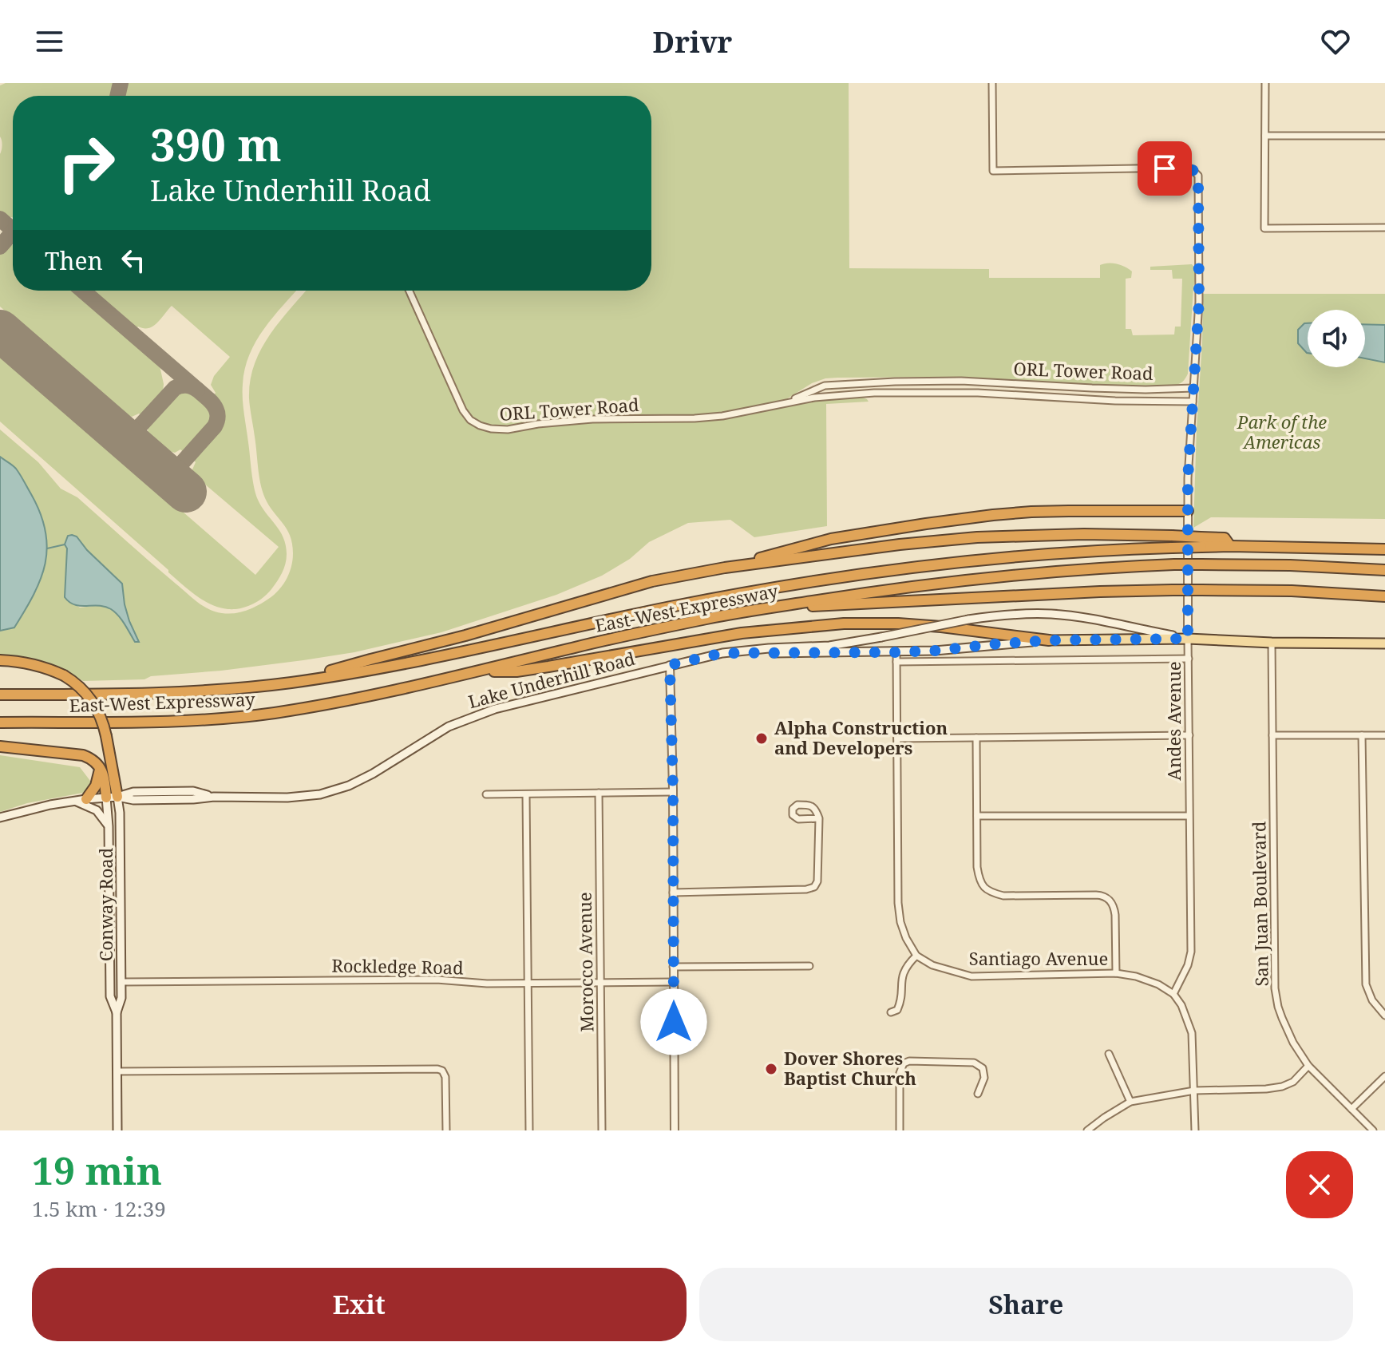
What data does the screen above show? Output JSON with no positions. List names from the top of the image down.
{
  "streets": {
    "highway": ["East-West Expressway"],
    "main road": ["Lake Underhill Road", "Conway Road"],
    "street": [
      "ORL Tower Road",
      "Andes Avenue",
      "San Juan Boulevard",
      "Santiago Avenue",
      "Morocco Avenue",
      "Rockledge Road"
    ]
  },
  "crossings": [
    ["ORL Tower Road", "Andes Avenue"],
    ["Lake Underhill Road", "Andes Avenue"],
    ["Lake Underhill Road", "San Juan Boulevard"],
    ["Lake Underhill Road", "Conway Road"],
    ["Andes Avenue", "Santiago Avenue"],
    ["Conway Road", "Rockledge Road"],
    ["Morocco Avenue", "Rockledge Road"]
  ],
  "parks": ["Park of the Americas"],
  "places": ["Alpha Construction and Developers", "Dover Shores Baptist Church"],
  "page": {
    "header": "Drivr",
    "turn": ["390 m", "Lake Underhill Road"],
    "then": "Then",
    "heading": ["19 min", "1.5 km · 12:39"],
    "buttons": ["Exit", "Share"]
  }
}
